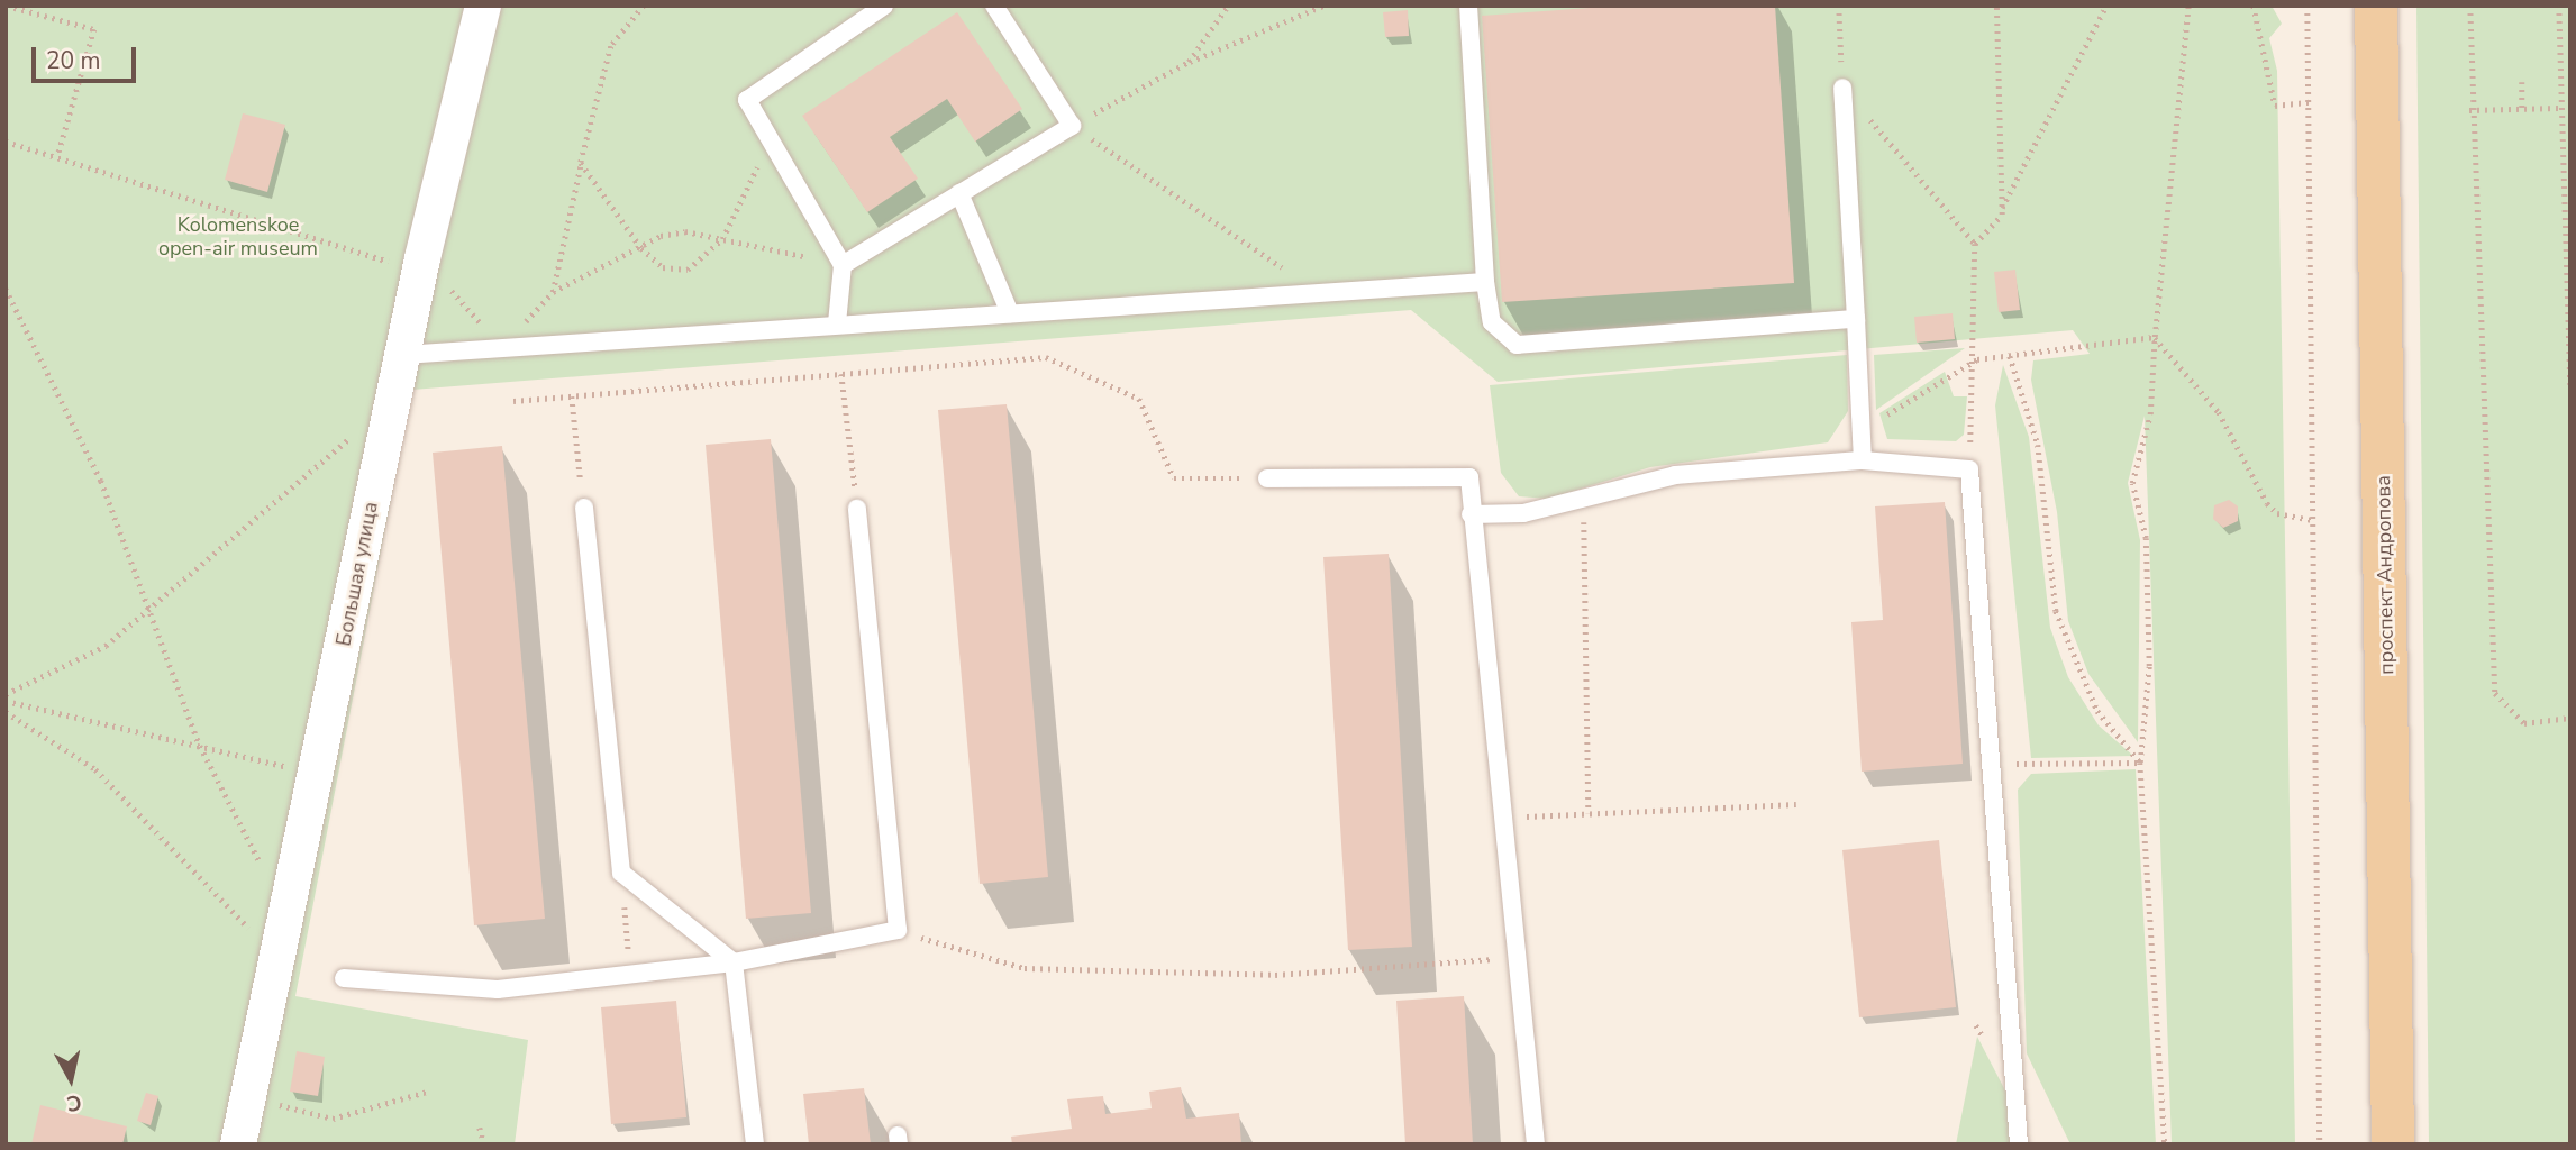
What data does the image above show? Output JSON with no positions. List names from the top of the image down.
{
  "streets": {
    "main road": ["проспект Андропова"],
    "street": ["Большая улица"]
  },
  "parks": ["Kolomenskoe open-air museum"],
  "scale_bar": "20 m",
  "north": "bottom"
}
